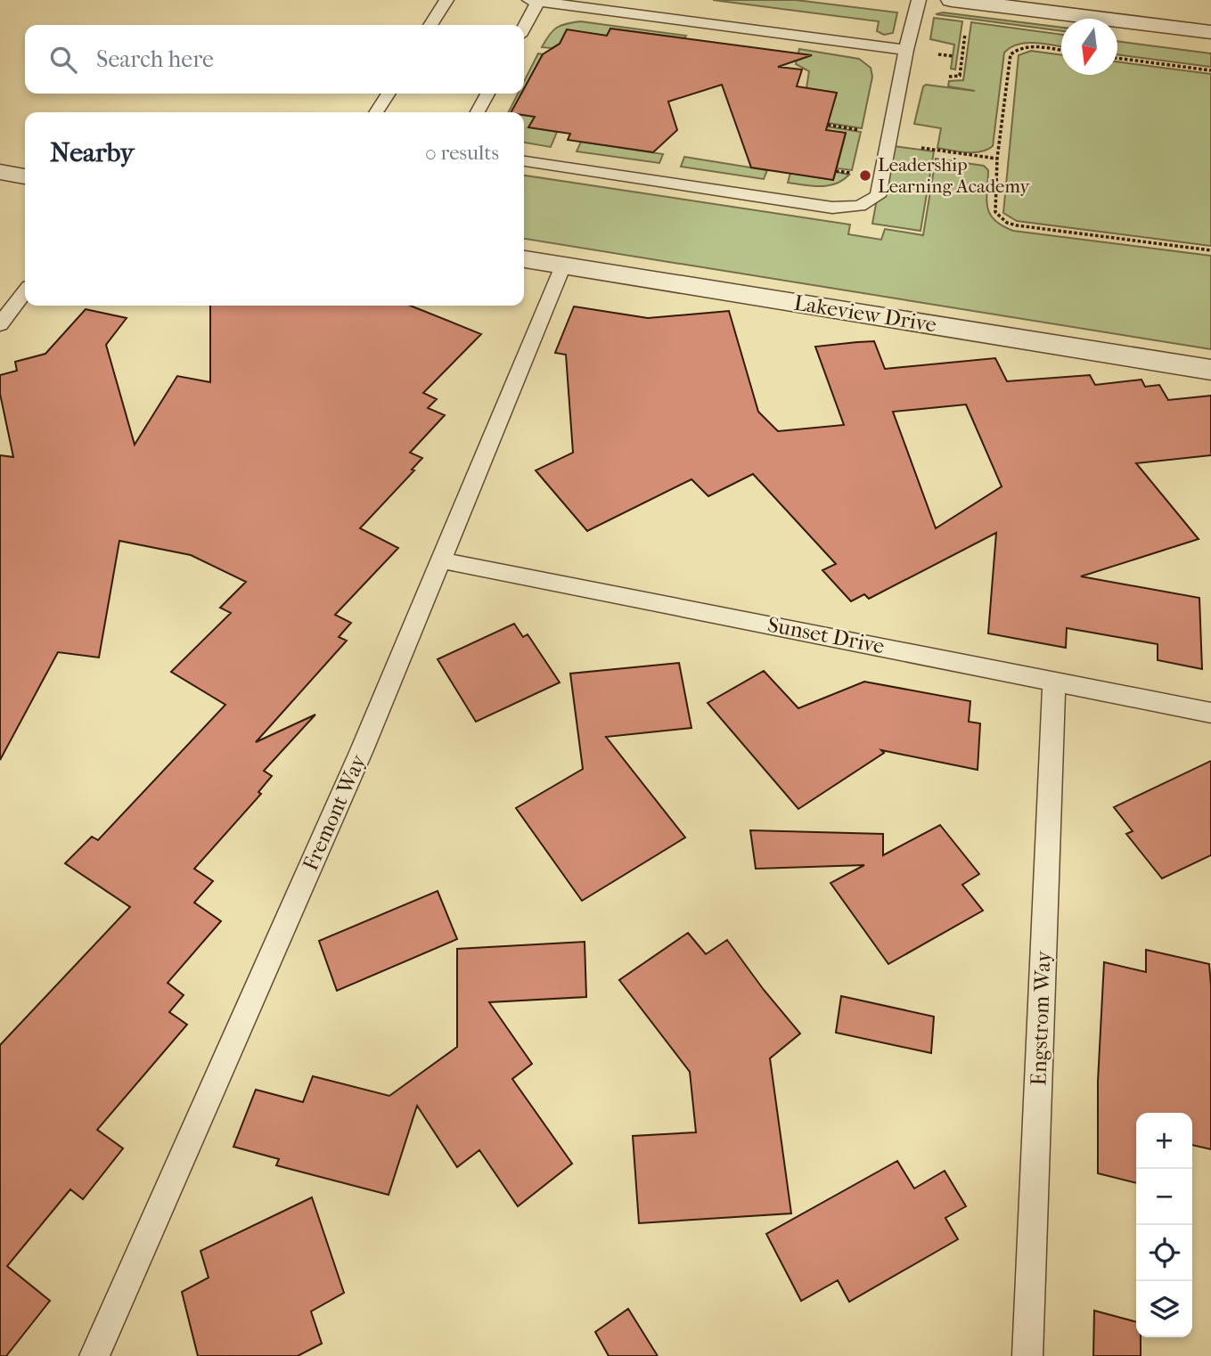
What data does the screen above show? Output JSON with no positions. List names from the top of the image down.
{
  "streets": {
    "street": ["Lakeview Drive"],
    "lane": ["Sunset Drive", "Fremont Way", "Engstrom Way"]
  },
  "crossings": [
    ["Lakeview Drive", "Fremont Way"],
    ["Sunset Drive", "Fremont Way"],
    ["Sunset Drive", "Engstrom Way"]
  ],
  "places": ["Leadership Learning Academy"],
  "north": "bottom",
  "page": {
    "search": "Search here",
    "heading": ["Nearby", "0 results"],
    "map_buttons": ["+", "−"]
  }
}
